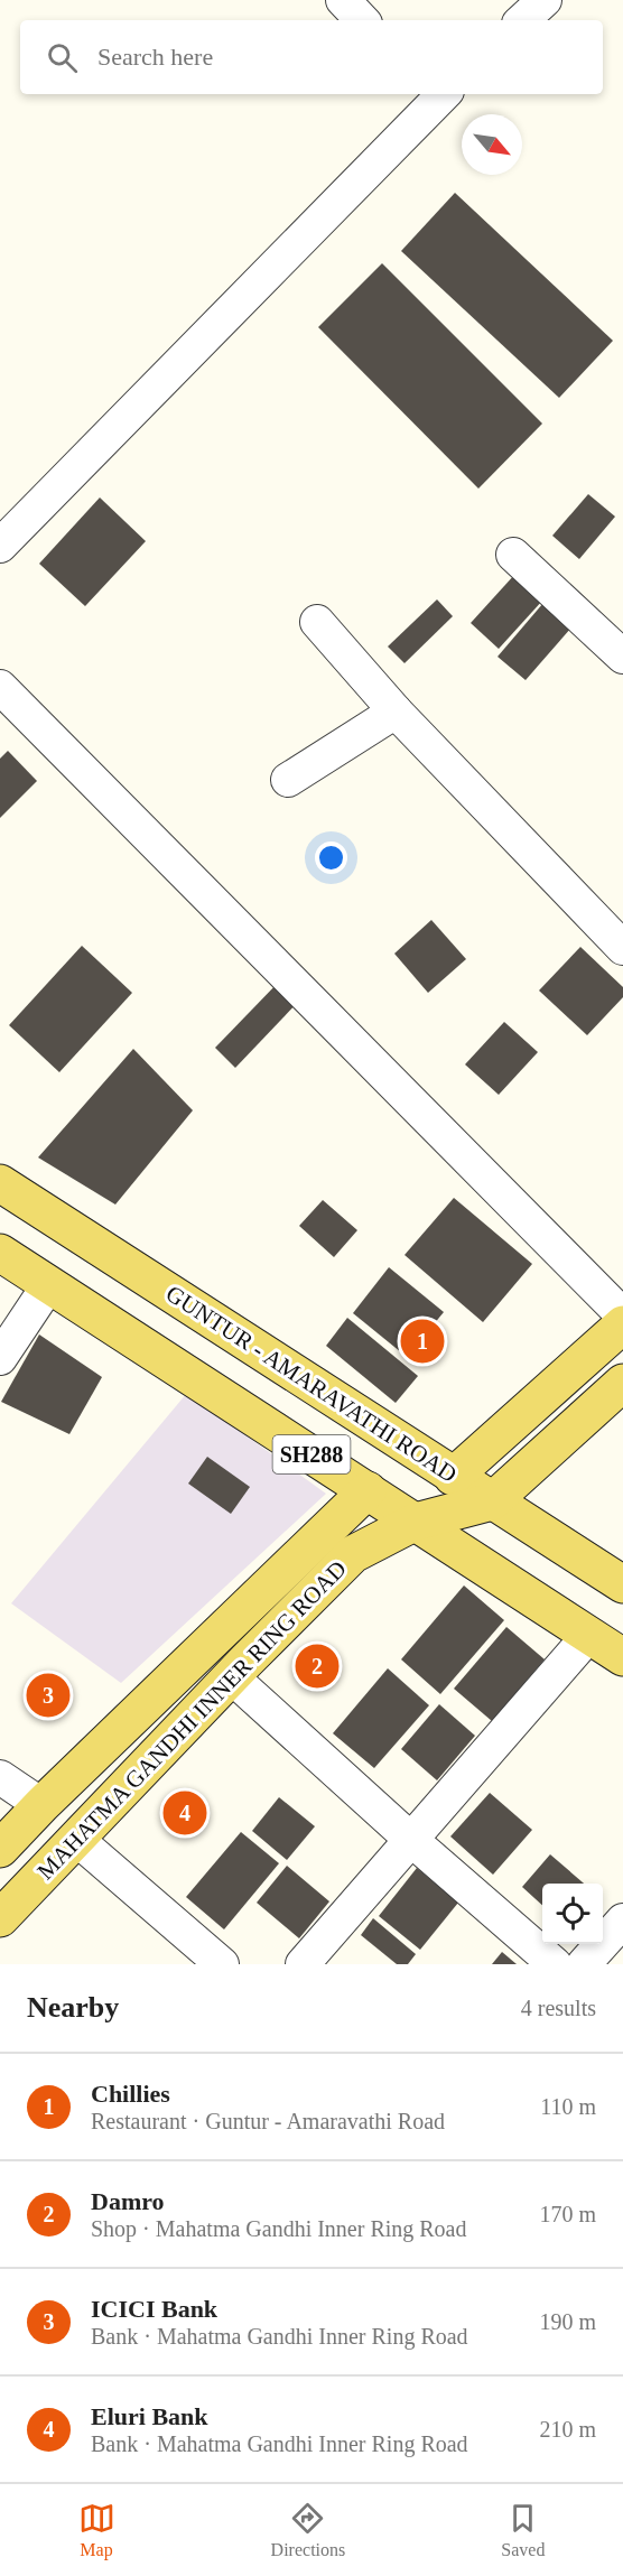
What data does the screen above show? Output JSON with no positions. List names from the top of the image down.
{
  "streets": {
    "main road": ["GUNTUR - AMARAVATHI ROAD", "SH288", "MAHATMA GANDHI INNER RING ROAD"]
  },
  "crossings": [
    ["GUNTUR - AMARAVATHI ROAD", "MAHATMA GANDHI INNER RING ROAD"],
    ["SH288", "MAHATMA GANDHI INNER RING ROAD"]
  ],
  "north": "bottom right",
  "page": {
    "search": "Search here",
    "pins": [
      "1",
      "2",
      "3",
      "4"
    ],
    "heading": ["Nearby", "4 results"],
    "list": [
      {
        "mark": "1",
        "name": "Chillies",
        "note": "Restaurant · Guntur - Amaravathi Road",
        "value": "110 m"
      },
      {
        "mark": "2",
        "name": "Damro",
        "note": "Shop · Mahatma Gandhi Inner Ring Road",
        "value": "170 m"
      },
      {
        "mark": "3",
        "name": "ICICI Bank",
        "note": "Bank · Mahatma Gandhi Inner Ring Road",
        "value": "190 m"
      },
      {
        "mark": "4",
        "name": "Eluri Bank",
        "note": "Bank · Mahatma Gandhi Inner Ring Road",
        "value": "210 m"
      }
    ],
    "nav": ["Map", "Directions", "Saved"]
  }
}
